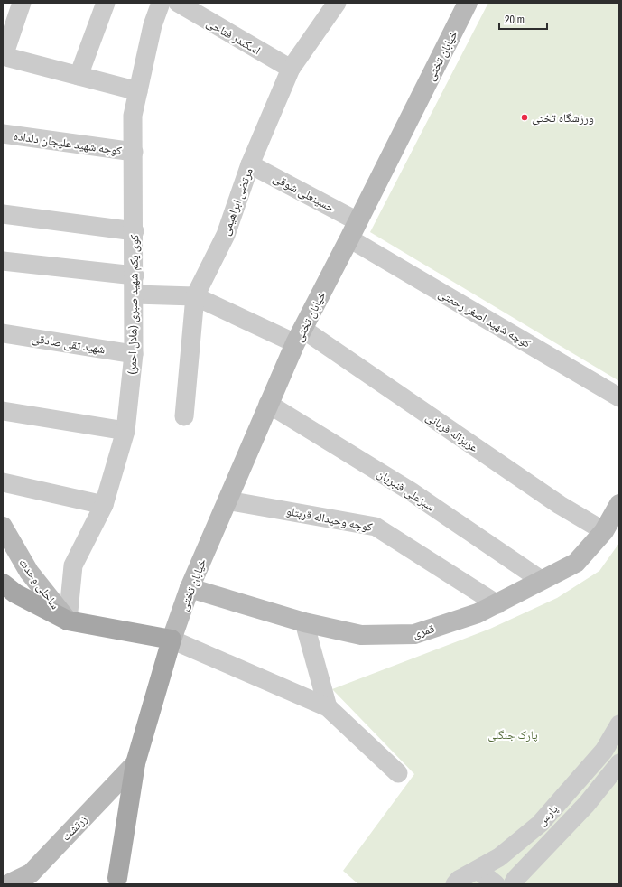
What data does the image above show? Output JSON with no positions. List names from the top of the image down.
{
  "streets": {
    "street": [
      "اسکندر فتاحی",
      "خیابان تختی",
      "کوچه شهید علیجان دلداده",
      "حسینعلی شوقی",
      "مرتضی ابراهیمی",
      "کوی یکم شهید صبری (هلال احمر)",
      "کوچه شهید اصغر رحمتی",
      "شهید تقی صادقی",
      "عزیزاله قربانی",
      "سبزعلی قنبریان",
      "کوچه وحیداله قربتلو",
      "ساحلی وحدت",
      "قمری",
      "پارس",
      "زرتشت"
    ]
  },
  "crossings": [
    ["اسکندر فتاحی", "مرتضی ابراهیمی"],
    ["خیابان تختی", "حسینعلی شوقی"],
    ["خیابان تختی", "کوچه شهید اصغر رحمتی"],
    ["خیابان تختی", "عزیزاله قربانی"],
    ["خیابان تختی", "سبزعلی قنبریان"],
    ["خیابان تختی", "کوچه وحیداله قربتلو"],
    ["خیابان تختی", "قمری"],
    ["کوچه شهید علیجان دلداده", "کوی یکم شهید صبری (هلال احمر)"],
    ["حسینعلی شوقی", "مرتضی ابراهیمی"],
    ["حسینعلی شوقی", "کوچه شهید اصغر رحمتی"],
    ["مرتضی ابراهیمی", "عزیزاله قربانی"],
    ["کوی یکم شهید صبری (هلال احمر)", "شهید تقی صادقی"],
    ["کوی یکم شهید صبری (هلال احمر)", "ساحلی وحدت"],
    ["عزیزاله قربانی", "قمری"],
    ["سبزعلی قنبریان", "قمری"],
    ["کوچه وحیداله قربتلو", "قمری"]
  ],
  "parks": ["پارک جنگلی"],
  "places": ["ورزشگاه تختی"],
  "scale_bar": "20 m"
}
